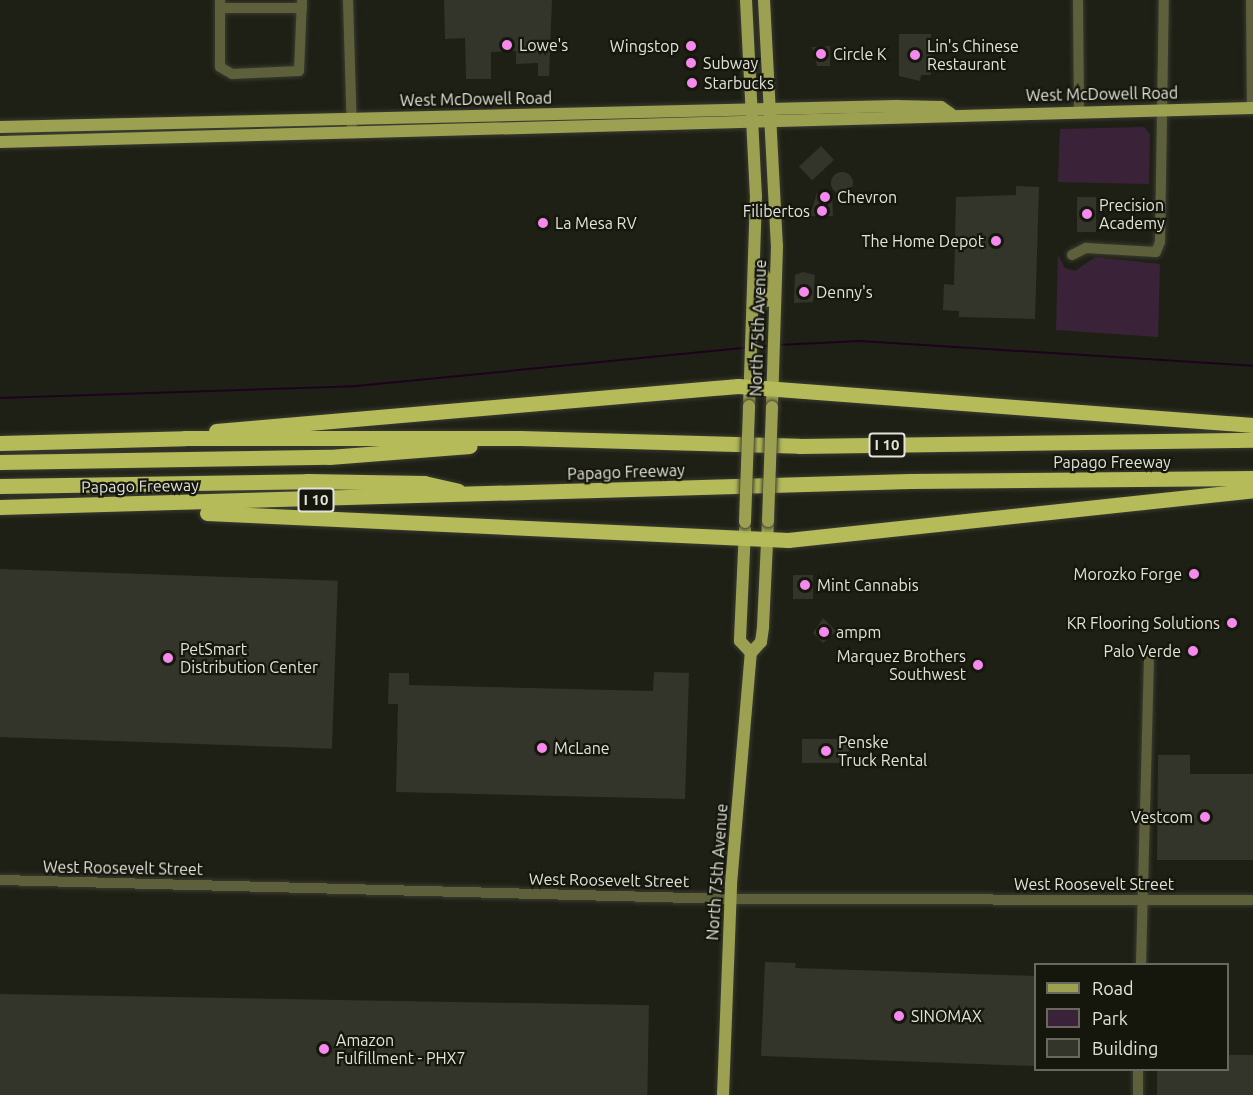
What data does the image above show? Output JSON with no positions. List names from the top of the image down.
{
  "streets": {
    "highway": ["I 10", "Papago Freeway"],
    "main road": ["West McDowell Road", "North 75th Avenue"],
    "street": ["West Roosevelt Street"]
  },
  "crossings": [
    ["West McDowell Road", "North 75th Avenue"],
    ["North 75th Avenue", "West Roosevelt Street"]
  ],
  "places": [
    "Lowe's",
    "Wingstop",
    "Circle K",
    "Lin's Chinese Restaurant",
    "Subway",
    "Starbucks",
    "Chevron",
    "Filibertos",
    "Precision Academy",
    "La Mesa RV",
    "The Home Depot",
    "Denny's",
    "Morozko Forge",
    "Mint Cannabis",
    "KR Flooring Solutions",
    "ampm",
    "Palo Verde",
    "PetSmart Distribution Center",
    "Marquez Brothers Southwest",
    "McLane",
    "Penske Truck Rental",
    "Vestcom",
    "SINOMAX",
    "Amazon Fulfillment - PHX7"
  ],
  "legend": ["Road", "Park", "Building"]
}
